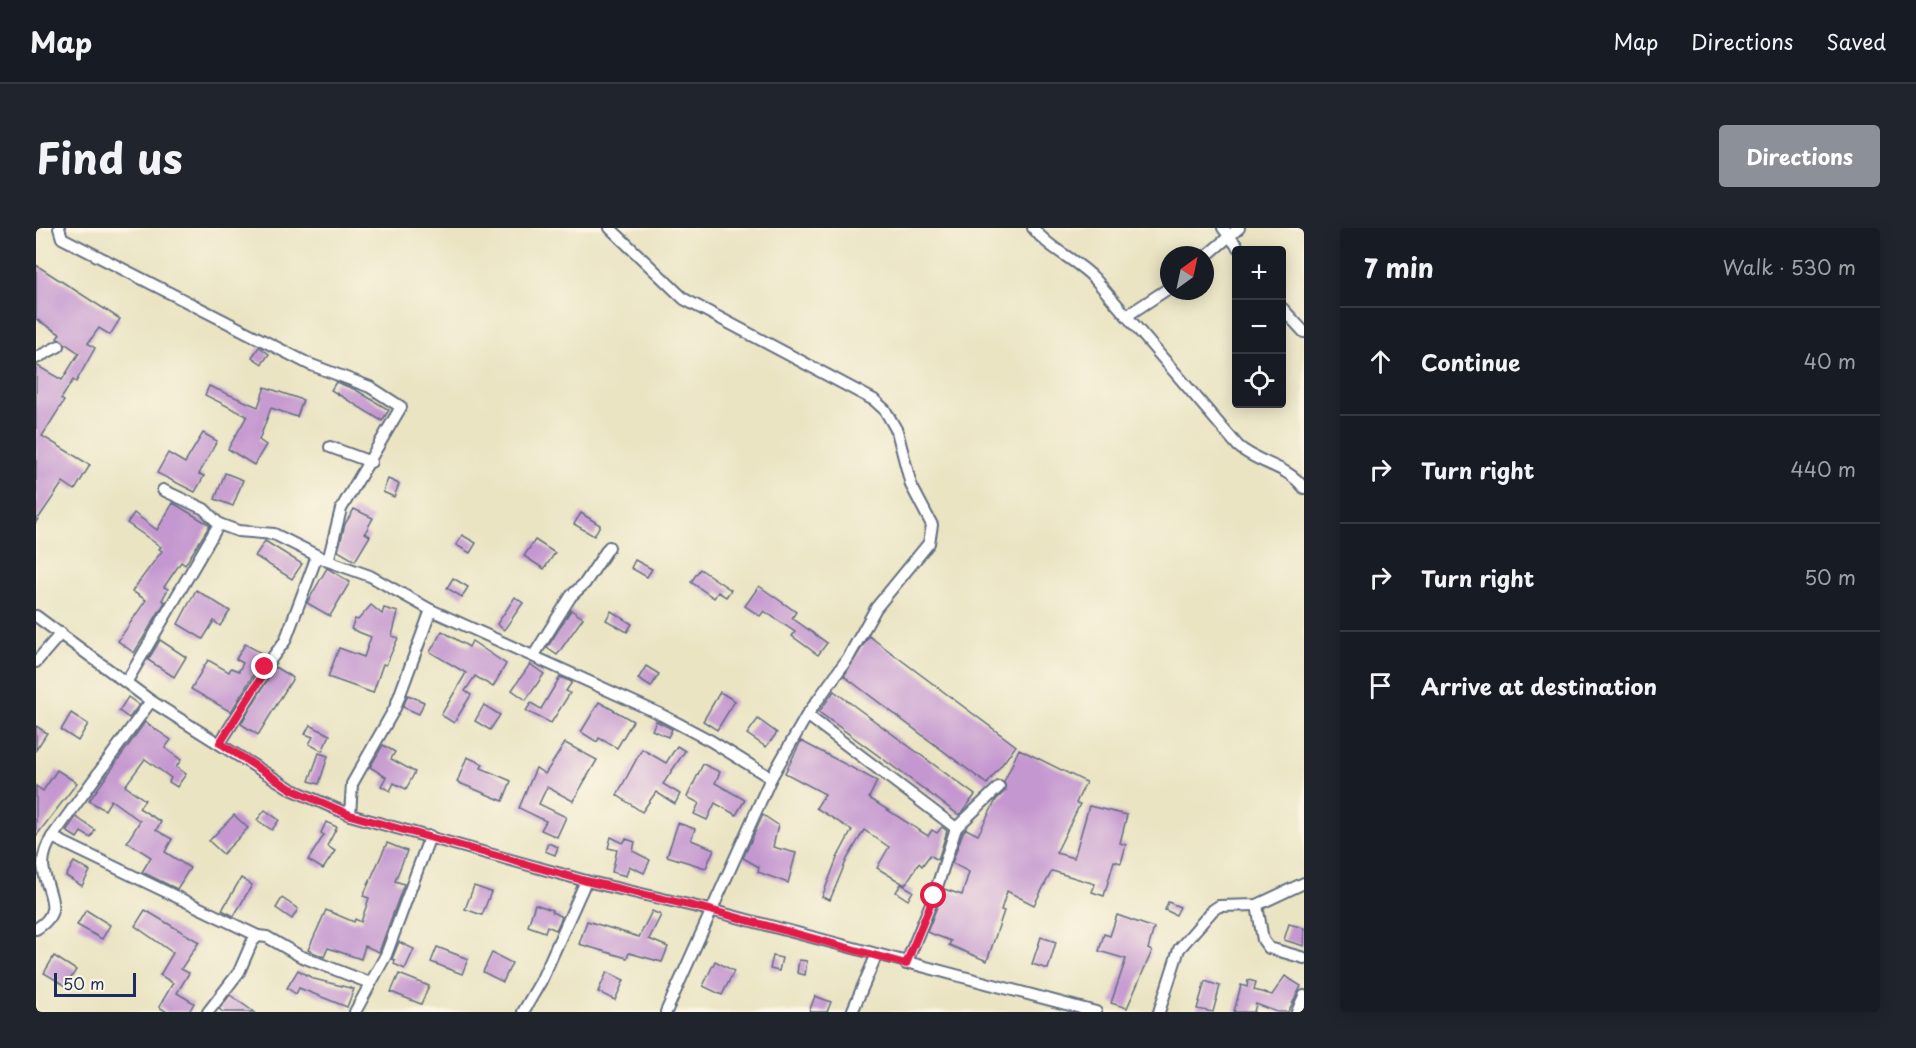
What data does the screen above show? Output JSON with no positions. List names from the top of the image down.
{
  "scale_bar": "50 m",
  "north": "top right",
  "page": {
    "header": "Map",
    "nav": ["Map", "Directions", "Saved"],
    "title": "Find us",
    "buttons": "Directions",
    "heading": ["7 min", "Walk · 530 m"],
    "map_buttons": ["+", "−"],
    "list": [
      ["Continue", "40 m"],
      ["Turn right", "440 m"],
      ["Turn right", "50 m"],
      "Arrive at destination"
    ],
    "scale": "50 m"
  }
}
